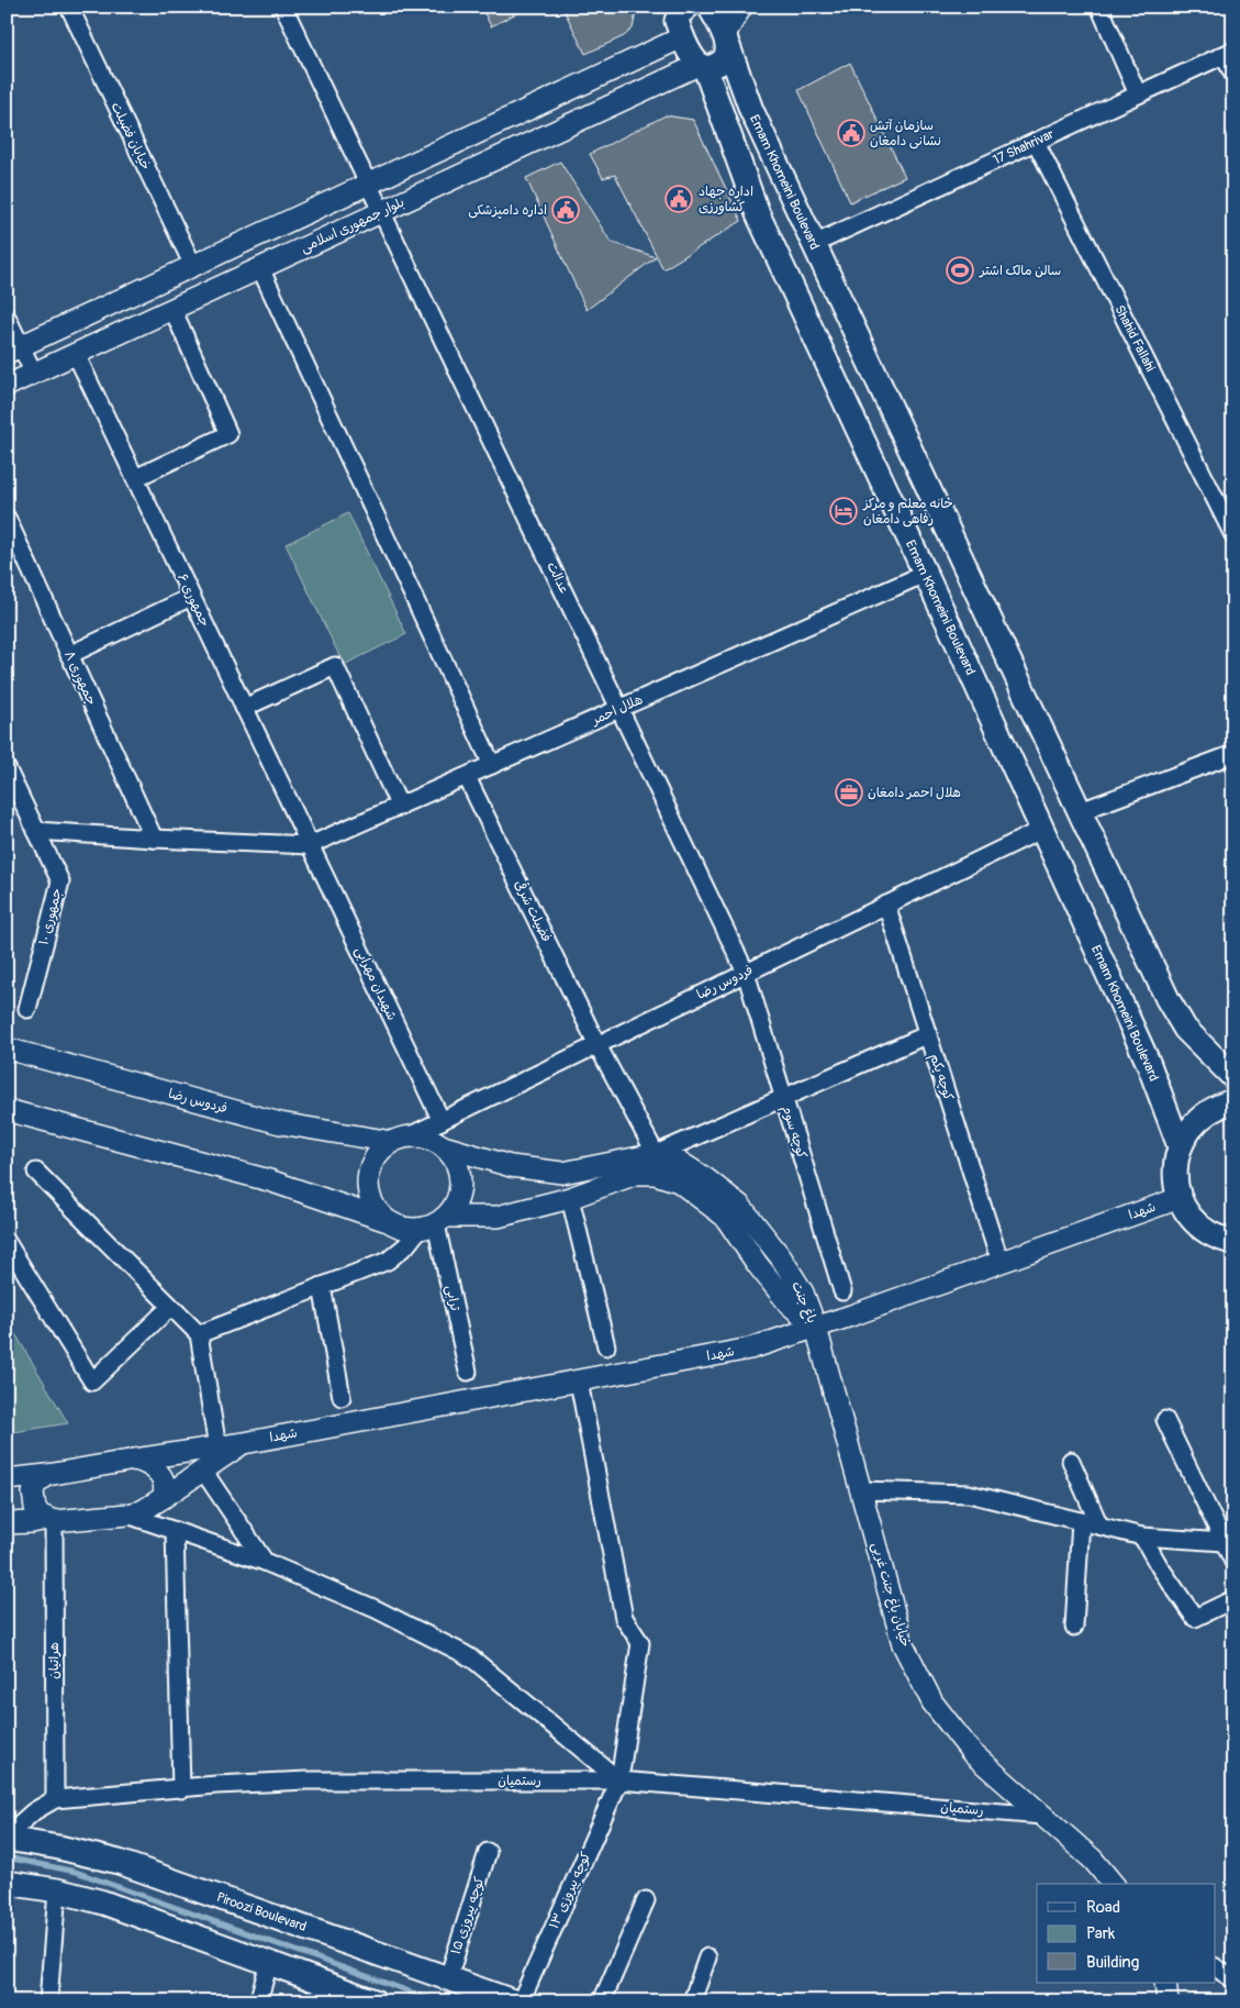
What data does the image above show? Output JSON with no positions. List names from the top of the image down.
{
  "streets": {
    "main road": ["Emam Khomeini Boulevard", "Piroozi Boulevard"],
    "street": [
      "خیابان فضیلت",
      "17 Shahrivar",
      "بلوار جمهوری اسلامی",
      "Shahid Fallahi",
      "عدالت",
      "جمهوری ۶",
      "جمهوری ۸",
      "هلال احمر",
      "فضیلت شرقی",
      "جمهوری ۱۰",
      "فردوس رضا",
      "شهیدان مهرابی",
      "کوچه یکم",
      "کوچه سوم",
      "شهدا",
      "ترابی",
      "باغ جنت",
      "خیابان باغ جنت غربی",
      "هراتیان",
      "رستمیان",
      "کوچه پیروزی ۱۳",
      "کوچه پیروزی ۱۵"
    ]
  },
  "crossings": [
    ["17 Shahrivar", "Emam Khomeini Boulevard"],
    ["17 Shahrivar", "Shahid Fallahi"],
    ["Emam Khomeini Boulevard", "بلوار جمهوری اسلامی"],
    ["Emam Khomeini Boulevard", "هلال احمر"],
    ["Emam Khomeini Boulevard", "فردوس رضا"],
    ["بلوار جمهوری اسلامی", "عدالت"],
    ["بلوار جمهوری اسلامی", "جمهوری ۶"],
    ["عدالت", "هلال احمر"],
    ["عدالت", "فردوس رضا"],
    ["عدالت", "کوچه سوم"],
    ["جمهوری ۶", "هلال احمر"],
    ["جمهوری ۶", "شهیدان مهرابی"],
    ["هلال احمر", "فضیلت شرقی"],
    ["هلال احمر", "شهیدان مهرابی"],
    ["فضیلت شرقی", "فردوس رضا"],
    ["فضیلت شرقی", "باغ جنت"],
    ["فردوس رضا", "شهیدان مهرابی"],
    ["فردوس رضا", "کوچه یکم"],
    ["فردوس رضا", "کوچه سوم"],
    ["فردوس رضا", "ترابی"],
    ["فردوس رضا", "باغ جنت"],
    ["شهدا", "باغ جنت"],
    ["شهدا", "خیابان باغ جنت غربی"],
    ["شهدا", "هراتیان"],
    ["شهدا", "کوچه پیروزی ۱۳"],
    ["ترابی", "باغ جنت"],
    ["باغ جنت", "خیابان باغ جنت غربی"],
    ["خیابان باغ جنت غربی", "رستمیان"],
    ["هراتیان", "رستمیان"],
    ["رستمیان", "کوچه پیروزی ۱۳"],
    ["رستمیان", "Piroozi Boulevard"],
    ["Piroozi Boulevard", "کوچه پیروزی ۱۵"]
  ],
  "places": {
    "public building": ["سازمان آتش نشانی دامغان", "اداره جهاد کشاورزی", "اداره دامپزشکی"],
    "sports": ["سالن مالک اشتر"],
    "hotel": ["خانه معلم و مرکز رفاهی دامغان"],
    "office": ["هلال احمر دامغان"]
  },
  "legend": ["Road", "Park", "Building"]
}
